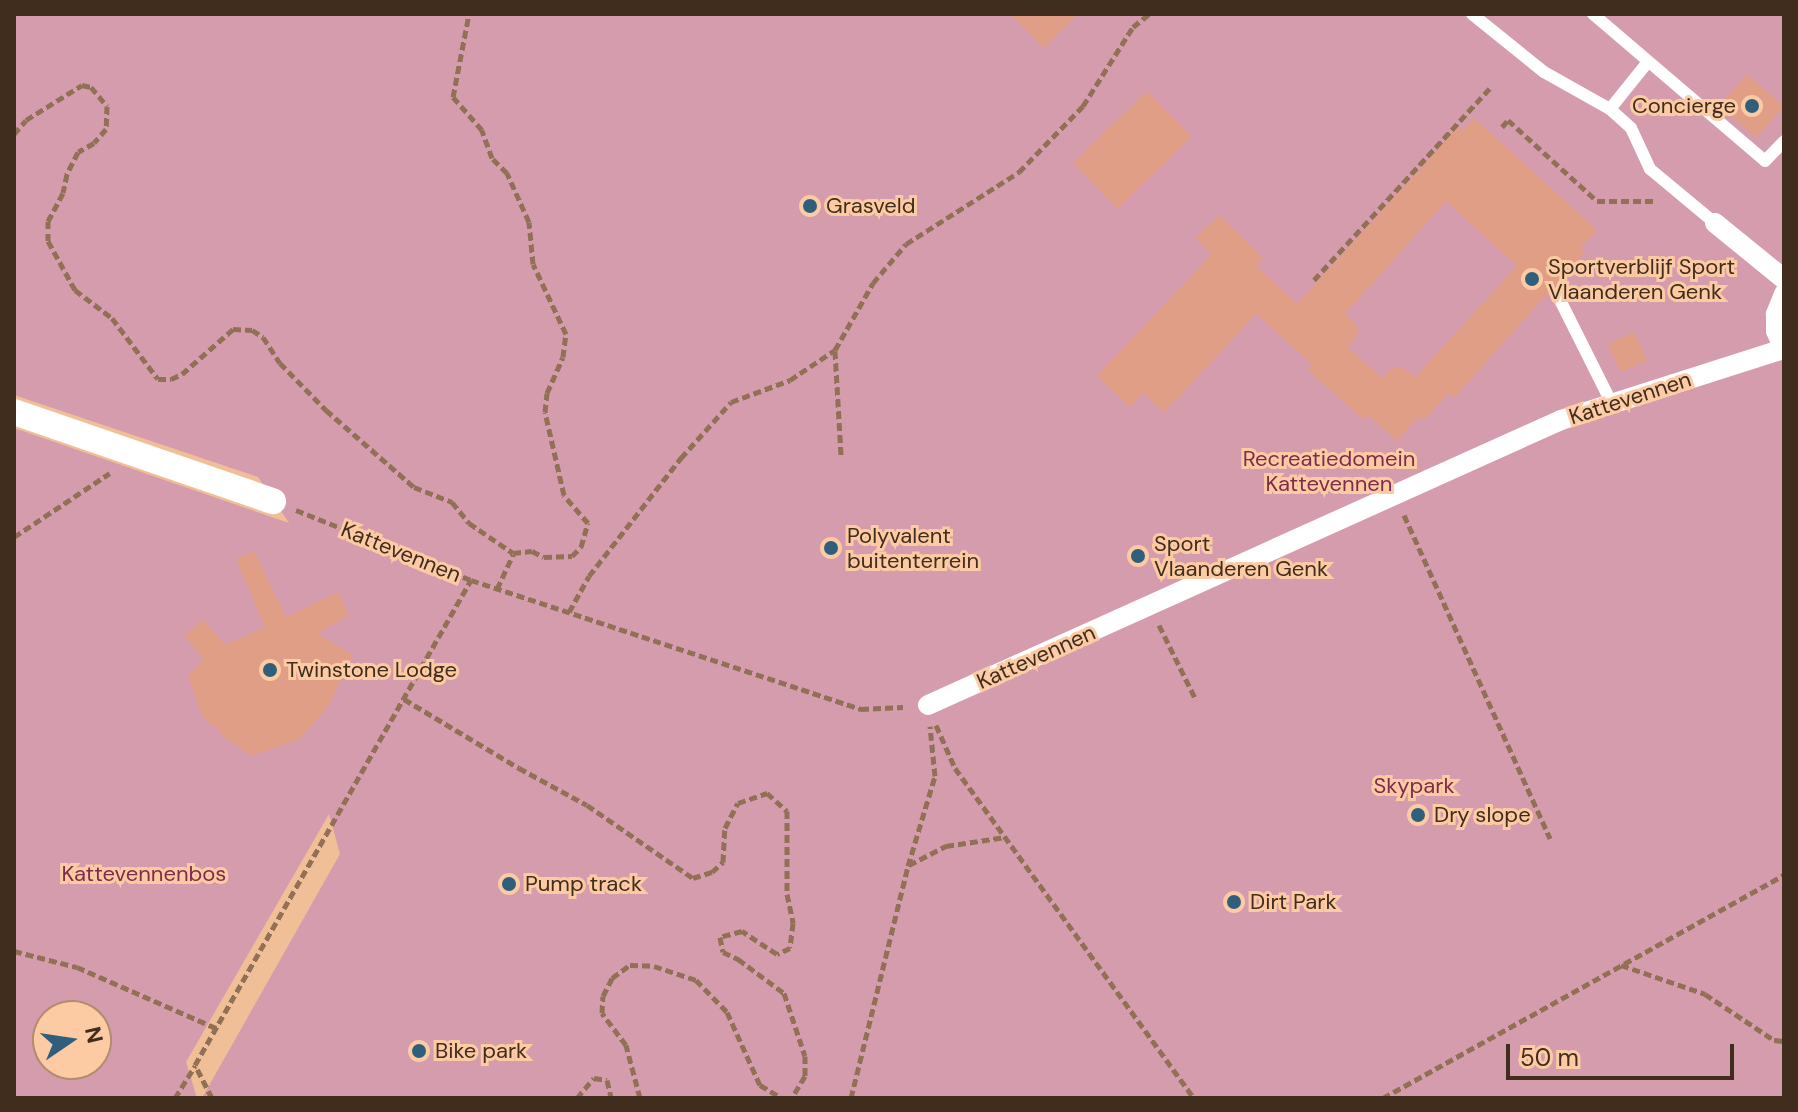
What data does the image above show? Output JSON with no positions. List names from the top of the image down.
{
  "streets": {
    "street": ["Kattevennen"]
  },
  "parks": ["Recreatiedomein Kattevennen", "Skypark", "Kattevennenbos"],
  "places": [
    "Concierge",
    "Grasveld",
    "Sportverblijf Sport Vlaanderen Genk",
    "Polyvalent buitenterrein",
    "Sport Vlaanderen Genk",
    "Twinstone Lodge",
    "Dry slope",
    "Pump track",
    "Dirt Park",
    "Bike park"
  ],
  "scale_bar": "50 m",
  "north": "right"
}
